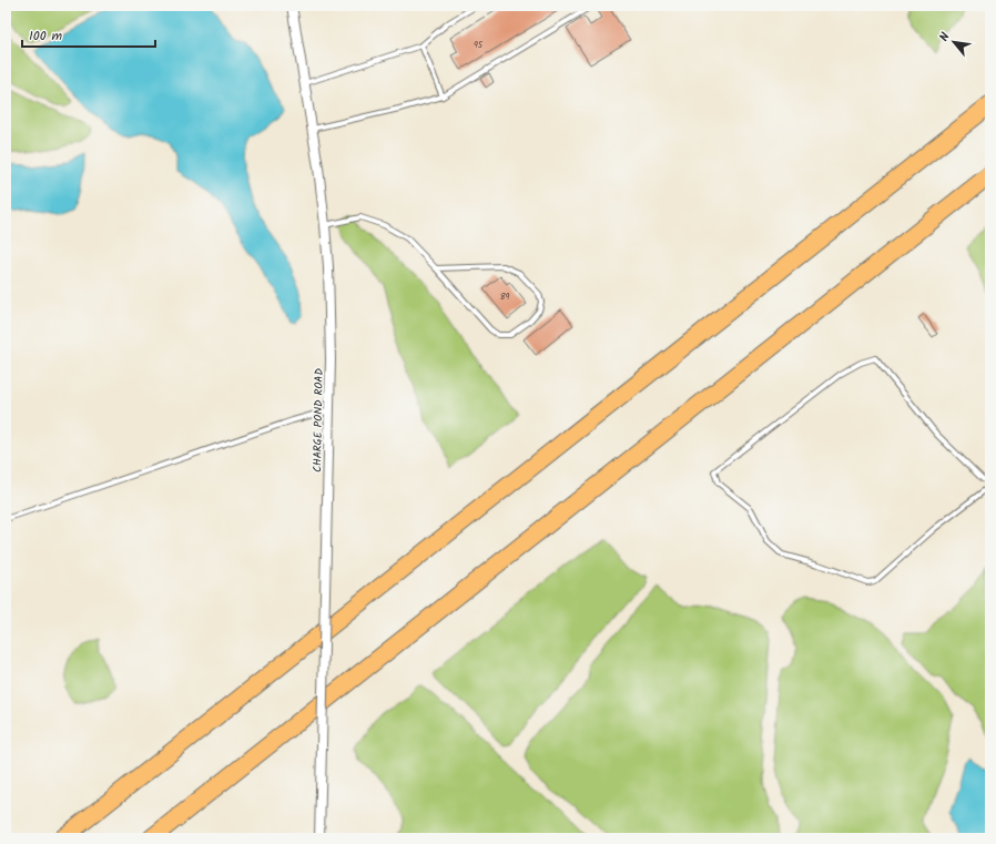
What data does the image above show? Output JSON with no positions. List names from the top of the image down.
{
  "streets": {
    "street": ["CHARGE POND ROAD"]
  },
  "house_numbers": ["95", "89"],
  "scale_bar": "100 m",
  "north": "top left"
}
